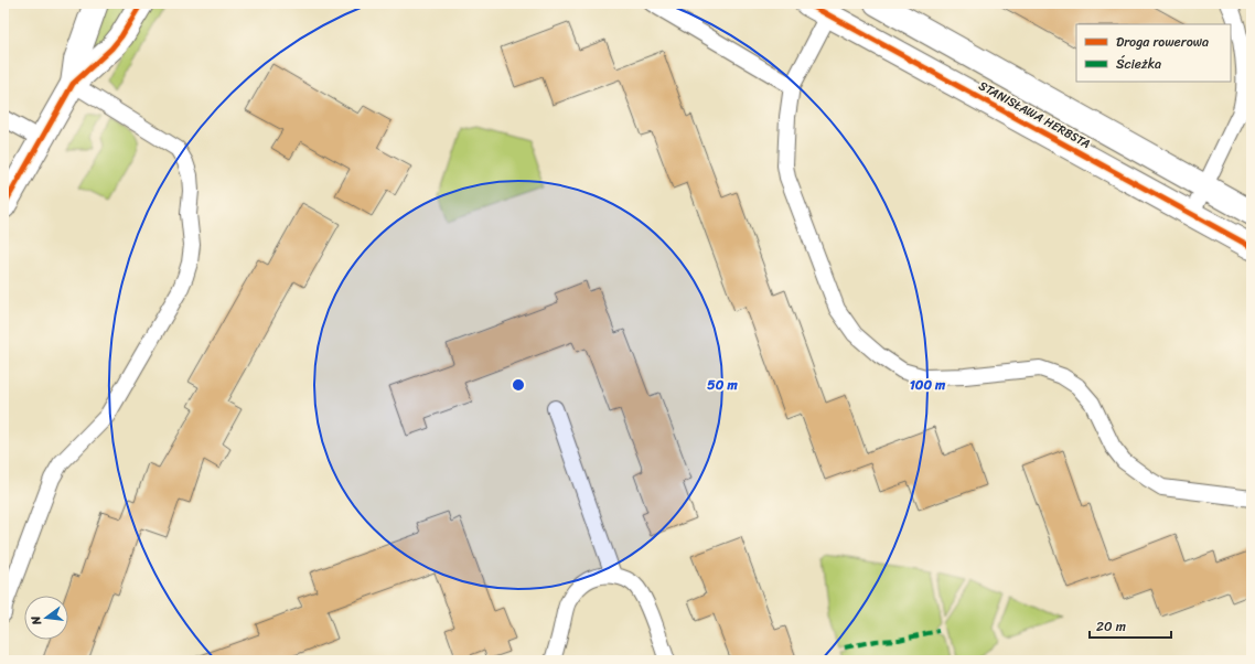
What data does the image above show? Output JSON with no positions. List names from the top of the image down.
{
  "streets": {
    "street": ["STANISŁAWA HERBSTA"]
  },
  "legend": ["Droga rowerowa", "Ścieżka"],
  "scale_bar": "20 m",
  "north": "left",
  "rings": ["50 m", "100 m"]
}
